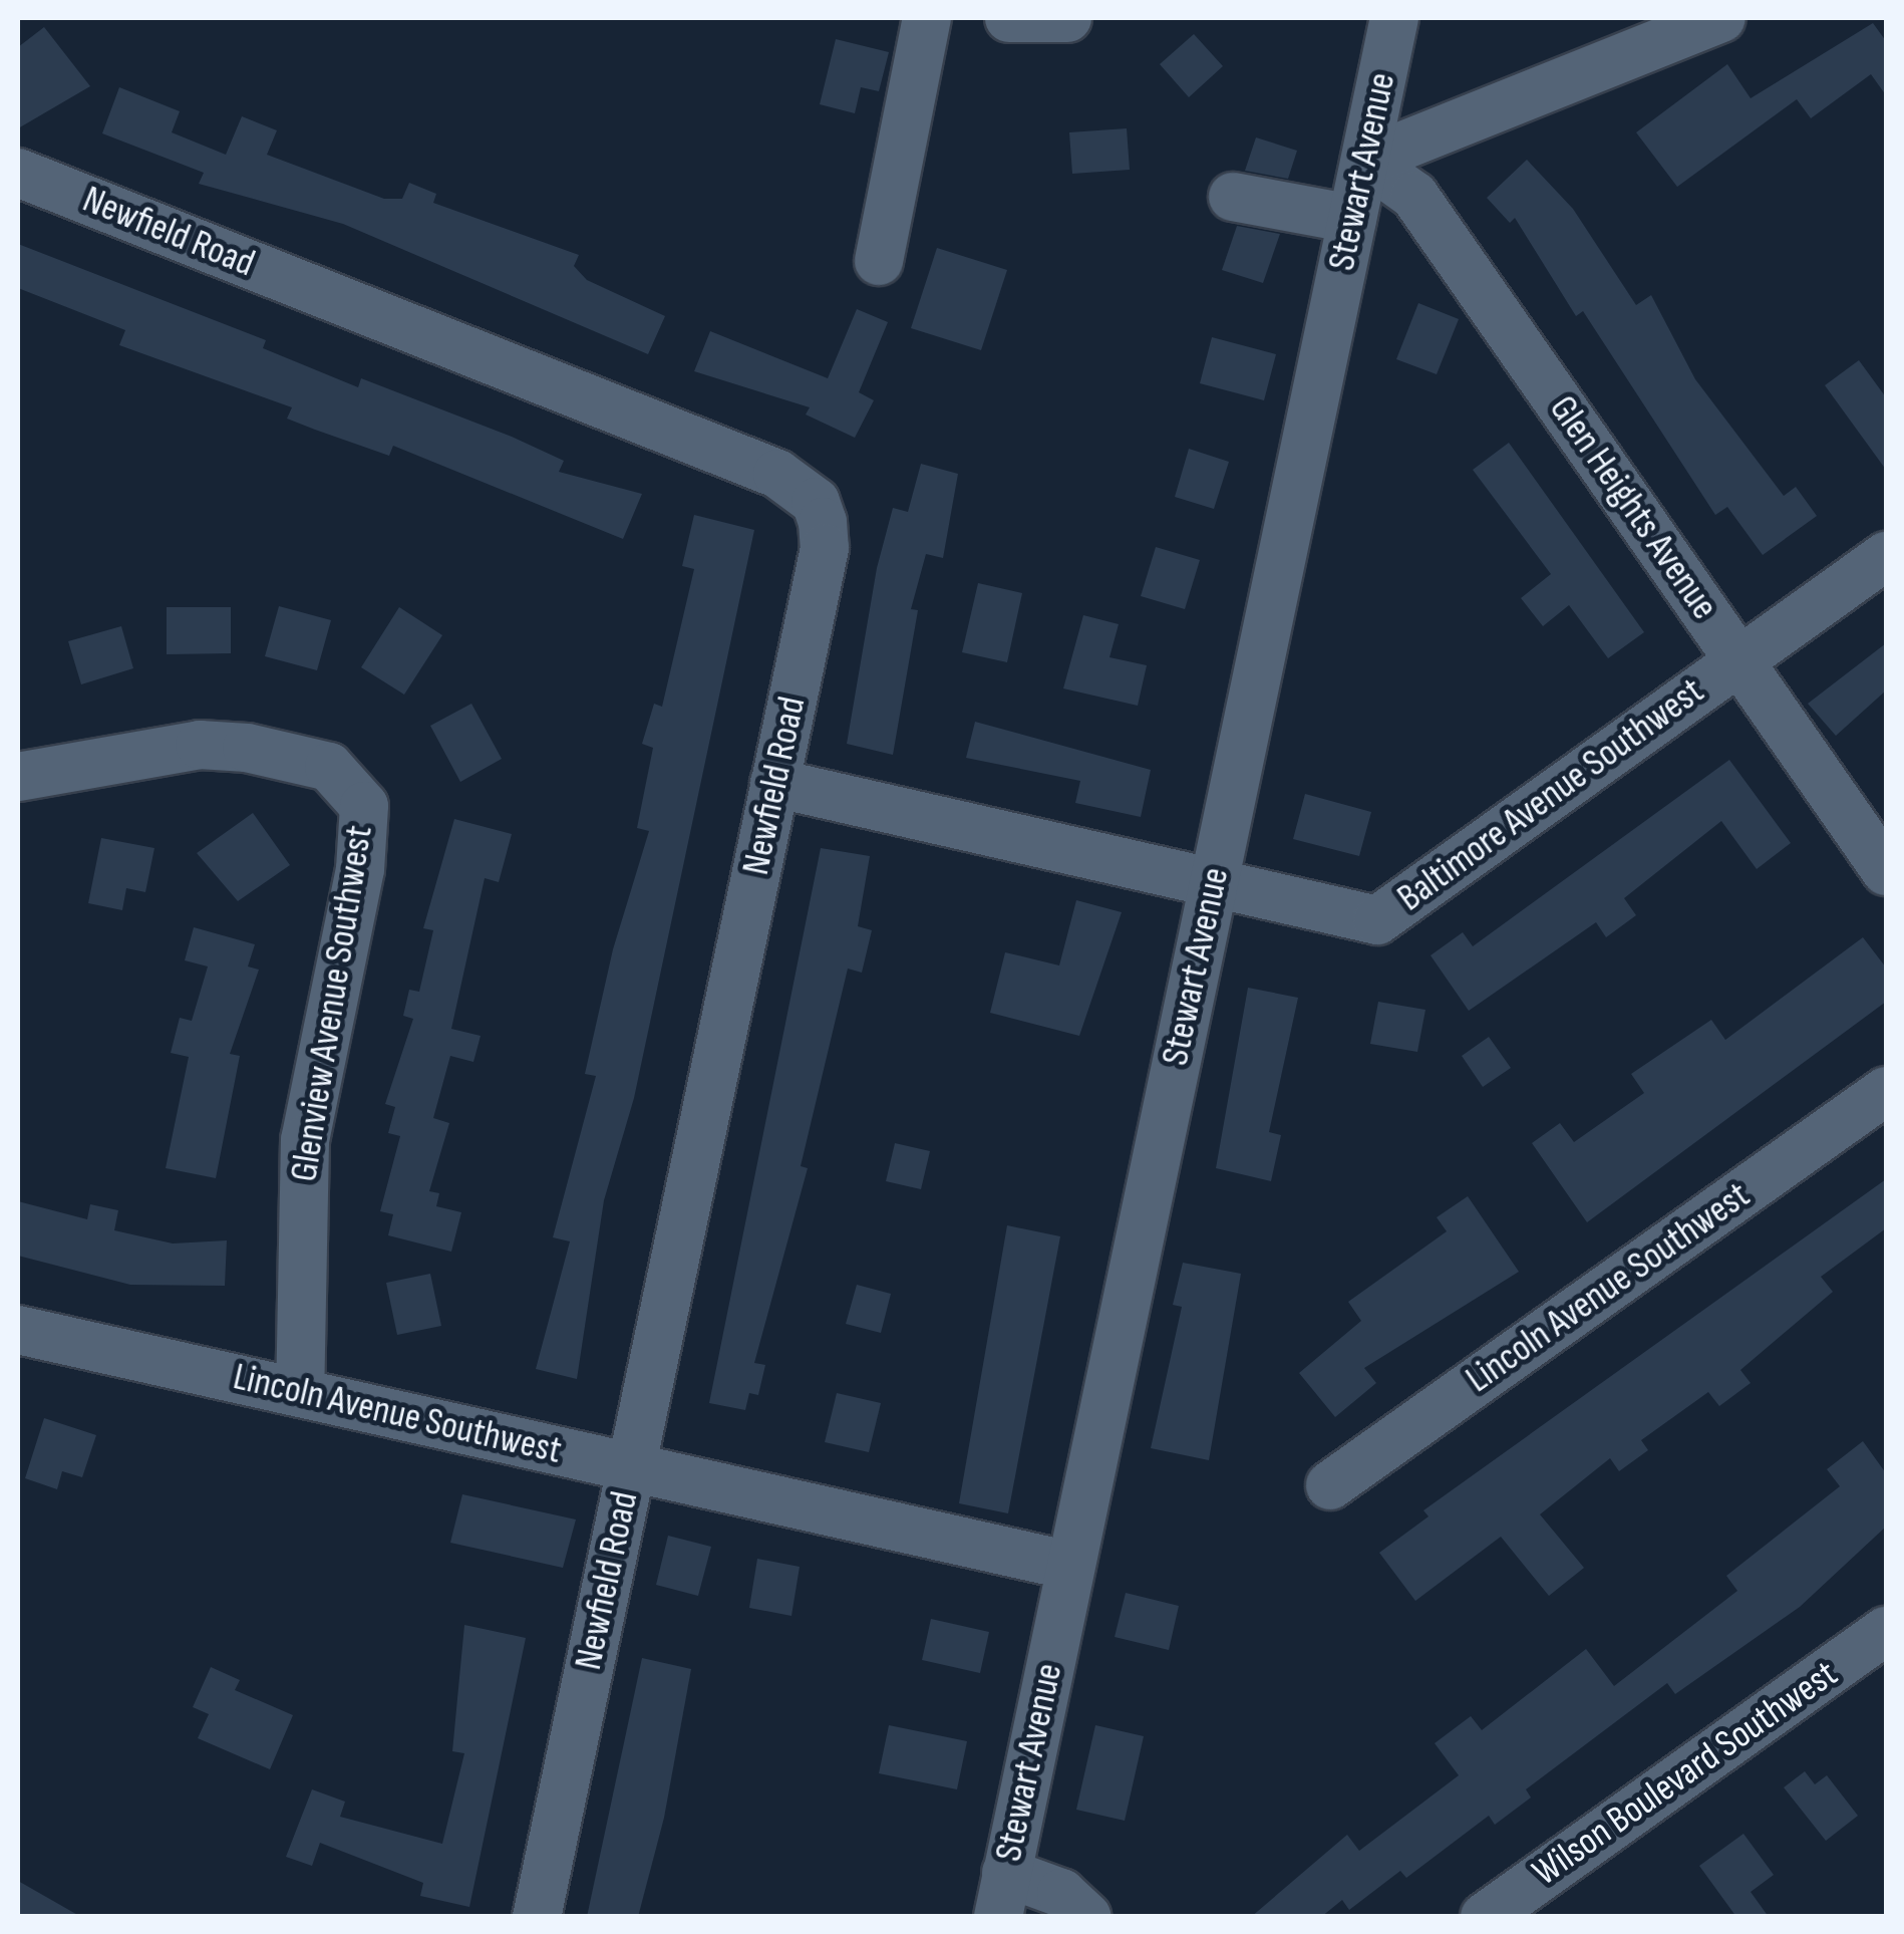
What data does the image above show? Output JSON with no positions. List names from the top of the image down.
{
  "streets": {
    "street": [
      "Stewart Avenue",
      "Newfield Road",
      "Glen Heights Avenue",
      "Baltimore Avenue Southwest",
      "Glenview Avenue Southwest",
      "Lincoln Avenue Southwest",
      "Wilson Boulevard Southwest"
    ]
  },
  "crossings": [
    ["Stewart Avenue", "Glen Heights Avenue"],
    ["Stewart Avenue", "Baltimore Avenue Southwest"],
    ["Stewart Avenue", "Lincoln Avenue Southwest"],
    ["Newfield Road", "Baltimore Avenue Southwest"],
    ["Newfield Road", "Lincoln Avenue Southwest"],
    ["Glen Heights Avenue", "Baltimore Avenue Southwest"],
    ["Glenview Avenue Southwest", "Lincoln Avenue Southwest"]
  ]
}
